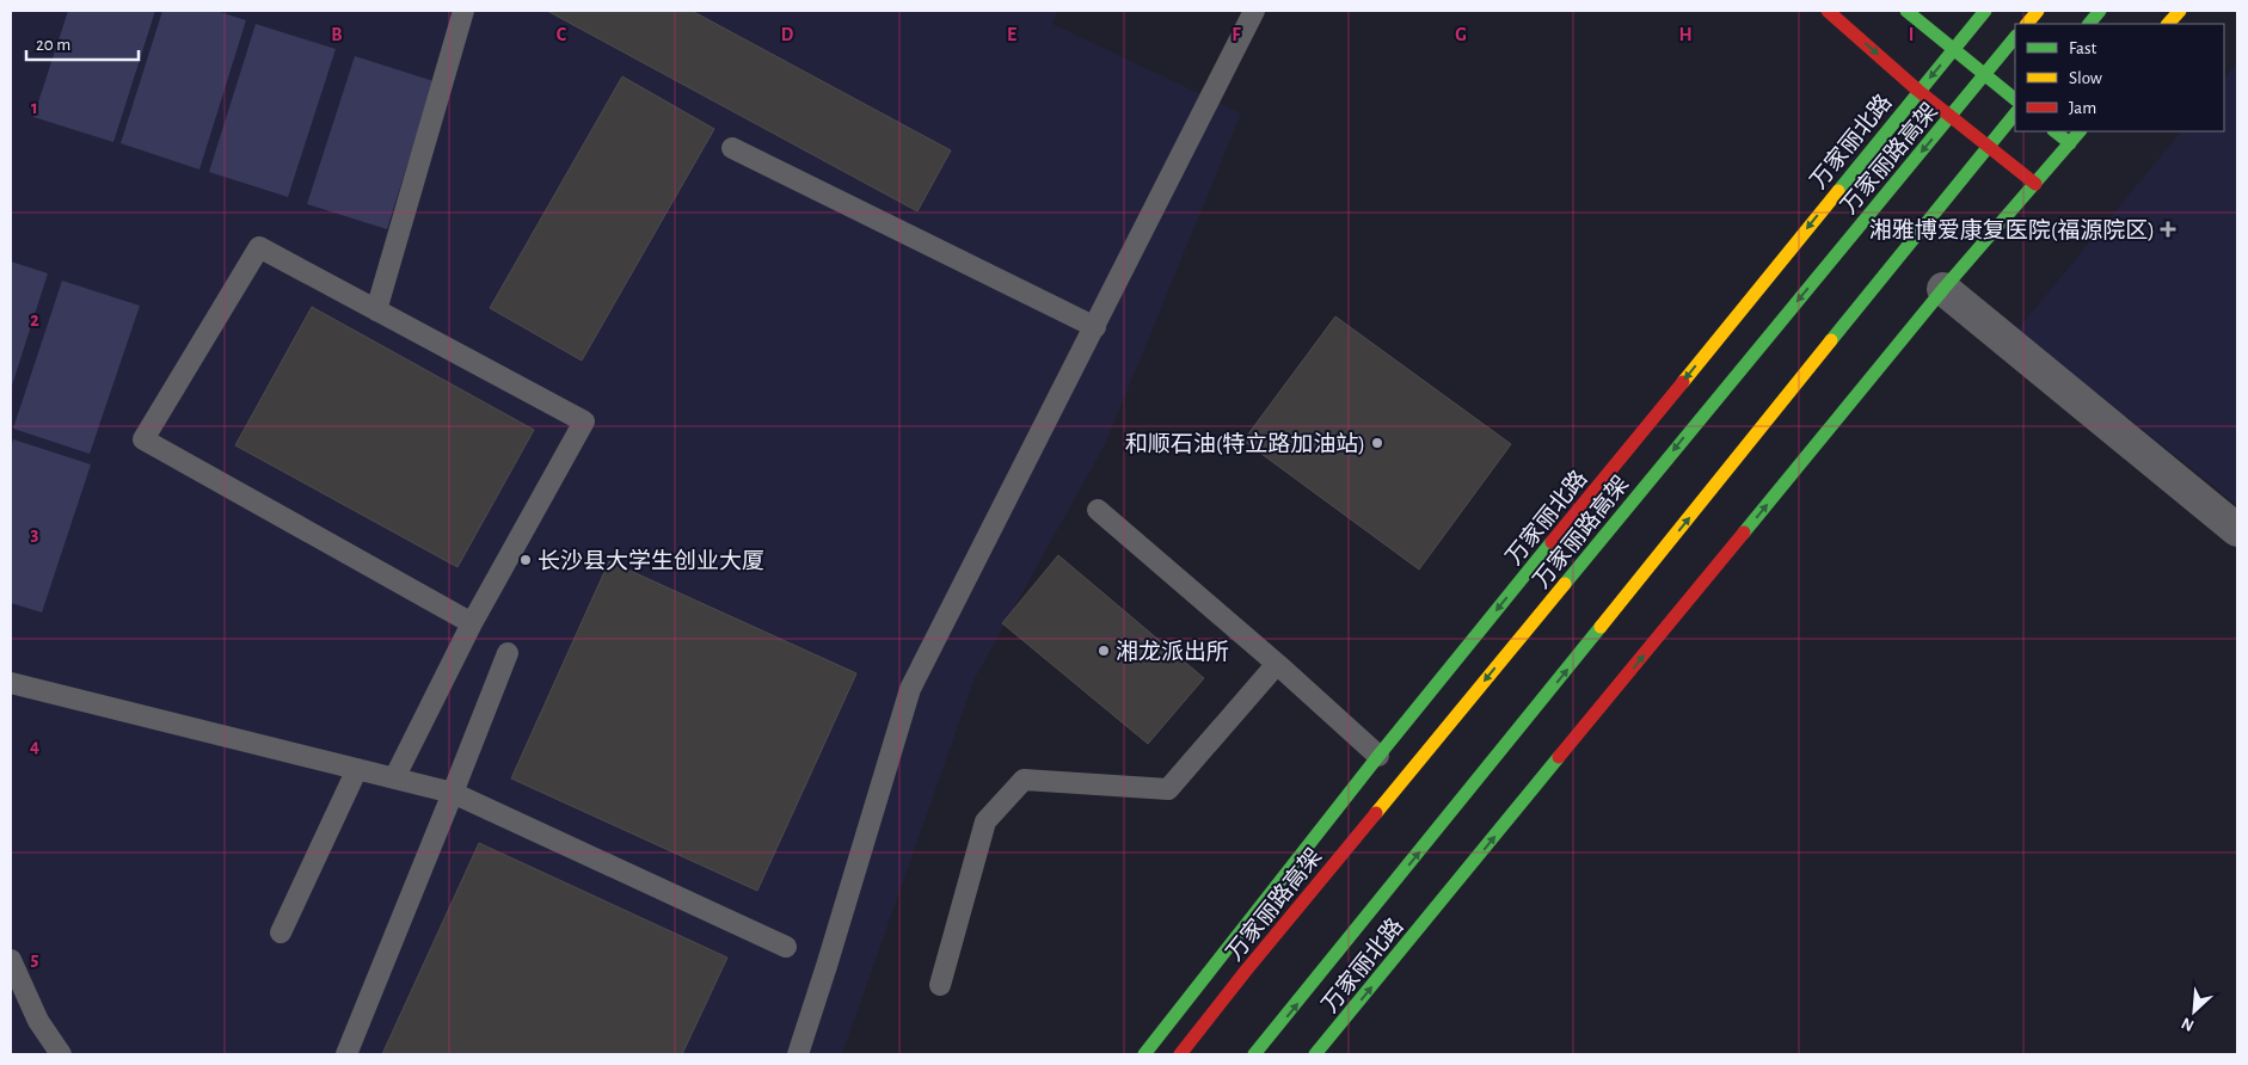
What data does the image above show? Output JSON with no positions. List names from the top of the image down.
{
  "streets": {
    "main road": ["万家丽北路", "万家丽路高架"]
  },
  "places": {
    "health": ["湘雅博爱康复医院(福源院区)"],
    "other": ["和顺石油(特立路加油站)", "长沙县大学生创业大厦", "湘龙派出所"]
  },
  "legend": ["Fast", "Slow", "Jam"],
  "scale_bar": "20 m",
  "north": "bottom left",
  "grid": {
    "columns": [
      "B",
      "C",
      "D",
      "E",
      "F",
      "G",
      "H",
      "I"
    ],
    "rows": [
      "1",
      "2",
      "3",
      "4",
      "5"
    ]
  }
}
